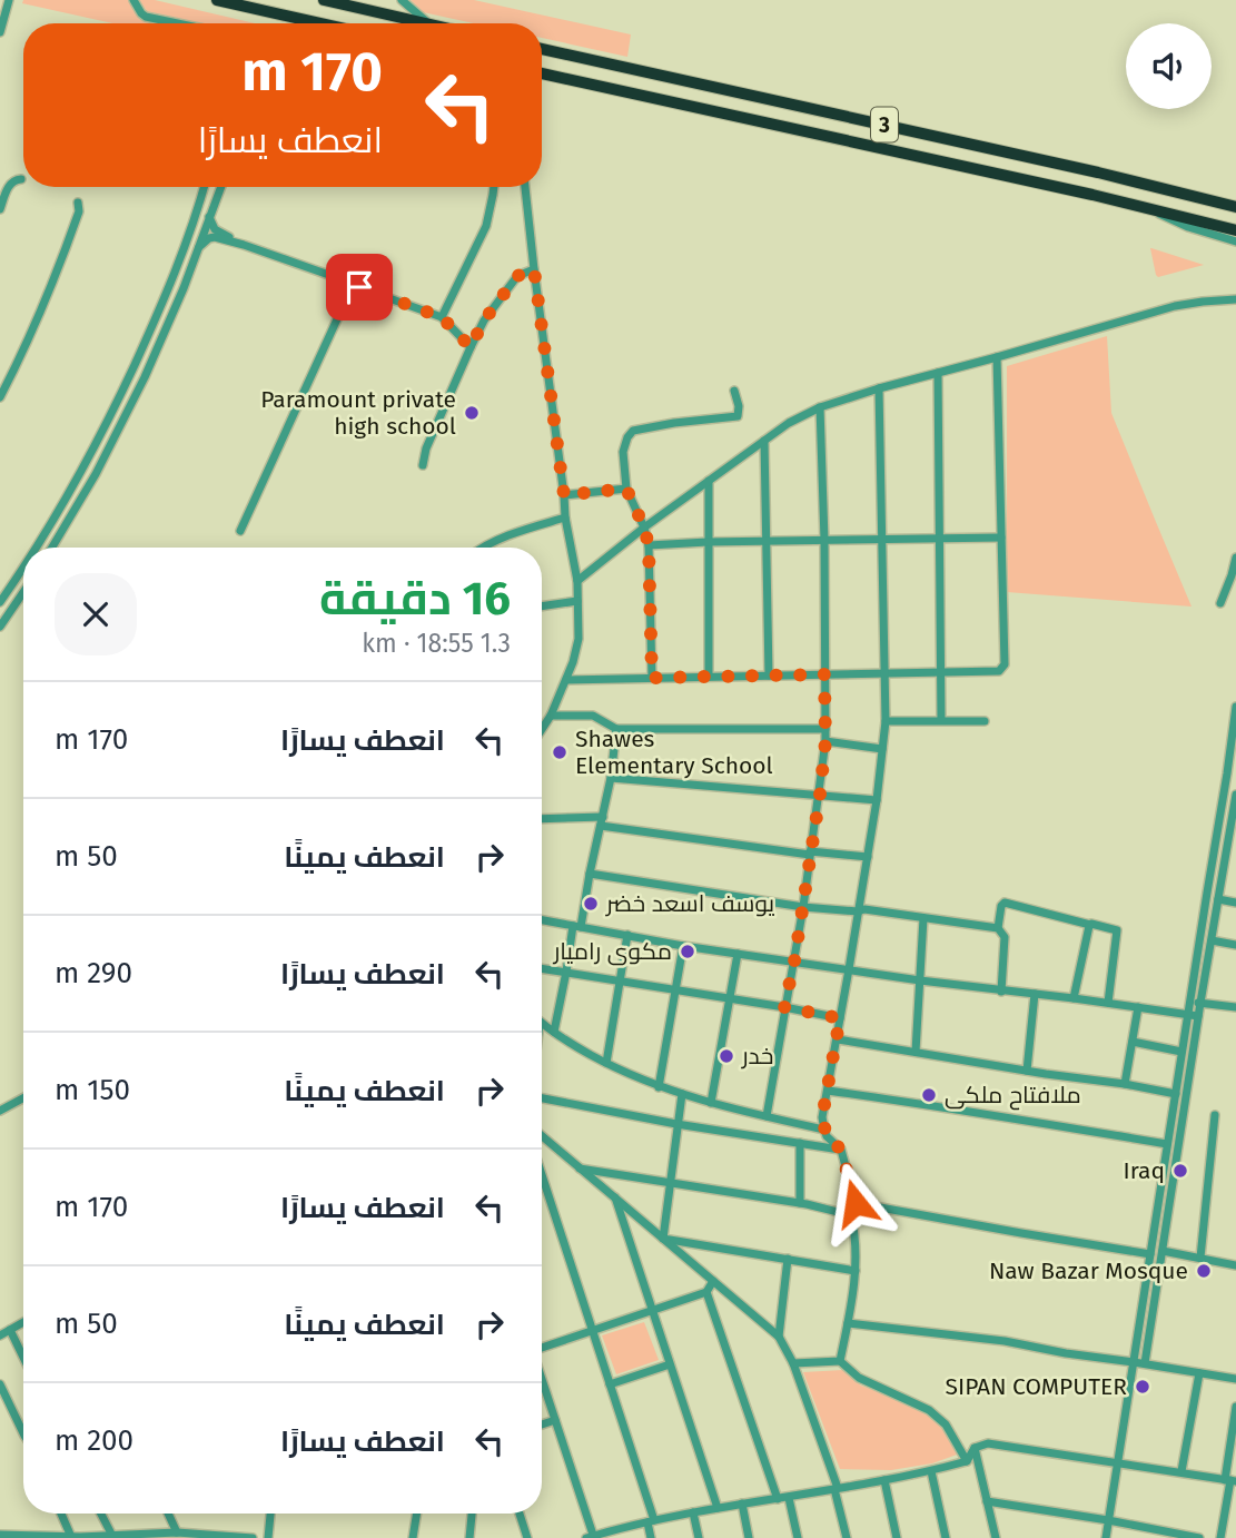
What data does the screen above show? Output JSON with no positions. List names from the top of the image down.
{
  "streets": {
    "highway": ["3"]
  },
  "places": [
    "Paramount private high school",
    "Shawes Elementary School",
    "يوسف اسعد خضر",
    "مکوی رامیار",
    "خدر",
    "ملافتاح ملکی",
    "Iraq",
    "Naw Bazar Mosque",
    "SIPAN COMPUTER"
  ],
  "page": {
    "turn": ["170 m", "انعطف يسارًا"],
    "heading": ["16 دقيقة", "1.3 km · 18:55"],
    "list": [
      {
        "name": "انعطف يسارًا",
        "value": "170 m"
      },
      {
        "name": "انعطف يمينًا",
        "value": "50 m"
      },
      {
        "name": "انعطف يسارًا",
        "value": "290 m"
      },
      {
        "name": "انعطف يمينًا",
        "value": "150 m"
      },
      {
        "name": "انعطف يسارًا",
        "value": "170 m"
      },
      {
        "name": "انعطف يمينًا",
        "value": "50 m"
      },
      {
        "name": "انعطف يسارًا",
        "value": "200 m"
      }
    ]
  }
}
